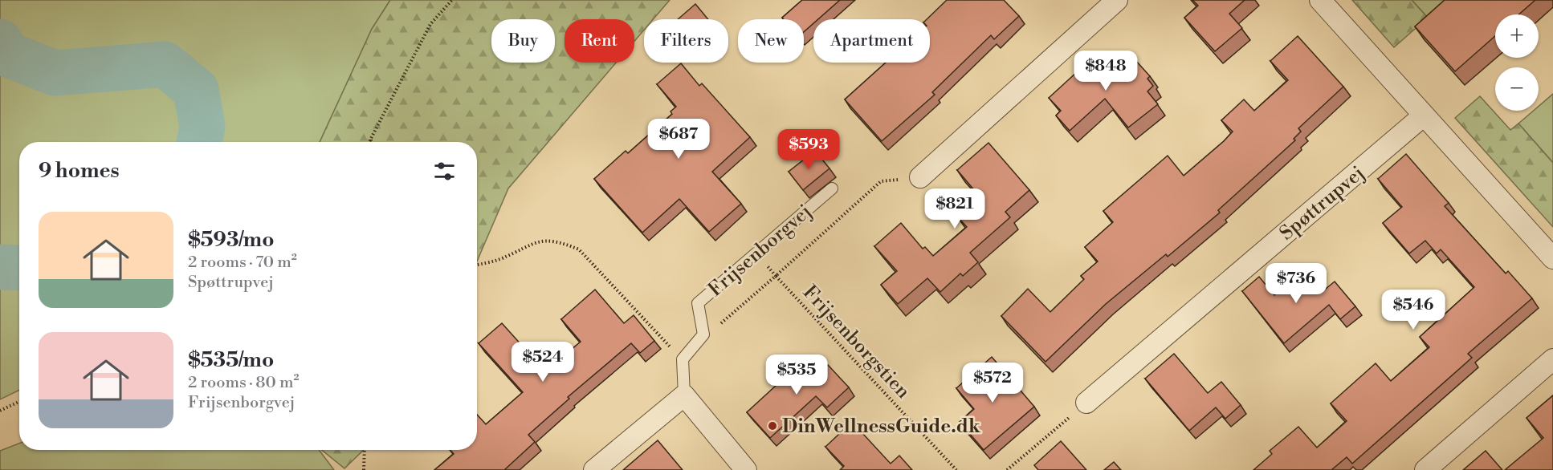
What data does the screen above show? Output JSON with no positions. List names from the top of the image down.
{
  "streets": {
    "street": ["Spøttrupvej"],
    "lane": ["Frijsenborgvej"],
    "path": ["Frijsenborgstien"]
  },
  "crossings": [
    ["Frijsenborgvej", "Frijsenborgstien"]
  ],
  "places": ["DinWellnessGuide.dk"],
  "page": {
    "map_buttons": ["+", "−"],
    "chip": [
      "Buy",
      "Rent",
      "Filters",
      "New",
      "Apartment"
    ],
    "price": [
      "$848",
      "$687",
      "$593",
      "$821",
      "$736",
      "$546",
      "$524",
      "$535",
      "$572"
    ],
    "heading": "9 homes",
    "list": [
      {
        "name": "$593/mo",
        "note": "2 rooms · 70 m² · Spøttrupvej"
      },
      {
        "name": "$535/mo",
        "note": "2 rooms · 80 m² · Frijsenborgvej"
      }
    ]
  }
}
